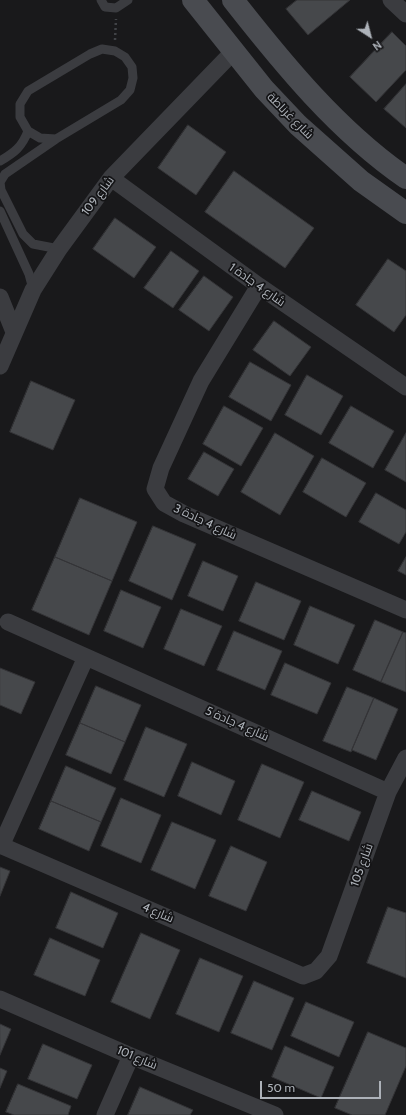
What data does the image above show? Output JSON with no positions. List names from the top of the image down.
{
  "streets": {
    "street": [
      "شارع غرناطة",
      "شارع 109",
      "شارع 4 جادة 1",
      "شارع 4 جادة 3",
      "شارع 4 جادة 5",
      "شارع 105",
      "شارع 4",
      "شارع 101"
    ]
  },
  "crossings": [
    ["شارع غرناطة", "شارع 109"],
    ["شارع 109", "شارع 4 جادة 1"],
    ["شارع 4 جادة 1", "شارع 4 جادة 3"],
    ["شارع 4 جادة 5", "شارع 105"],
    ["شارع 105", "شارع 4"]
  ],
  "scale_bar": "50 m",
  "north": "bottom right"
}
